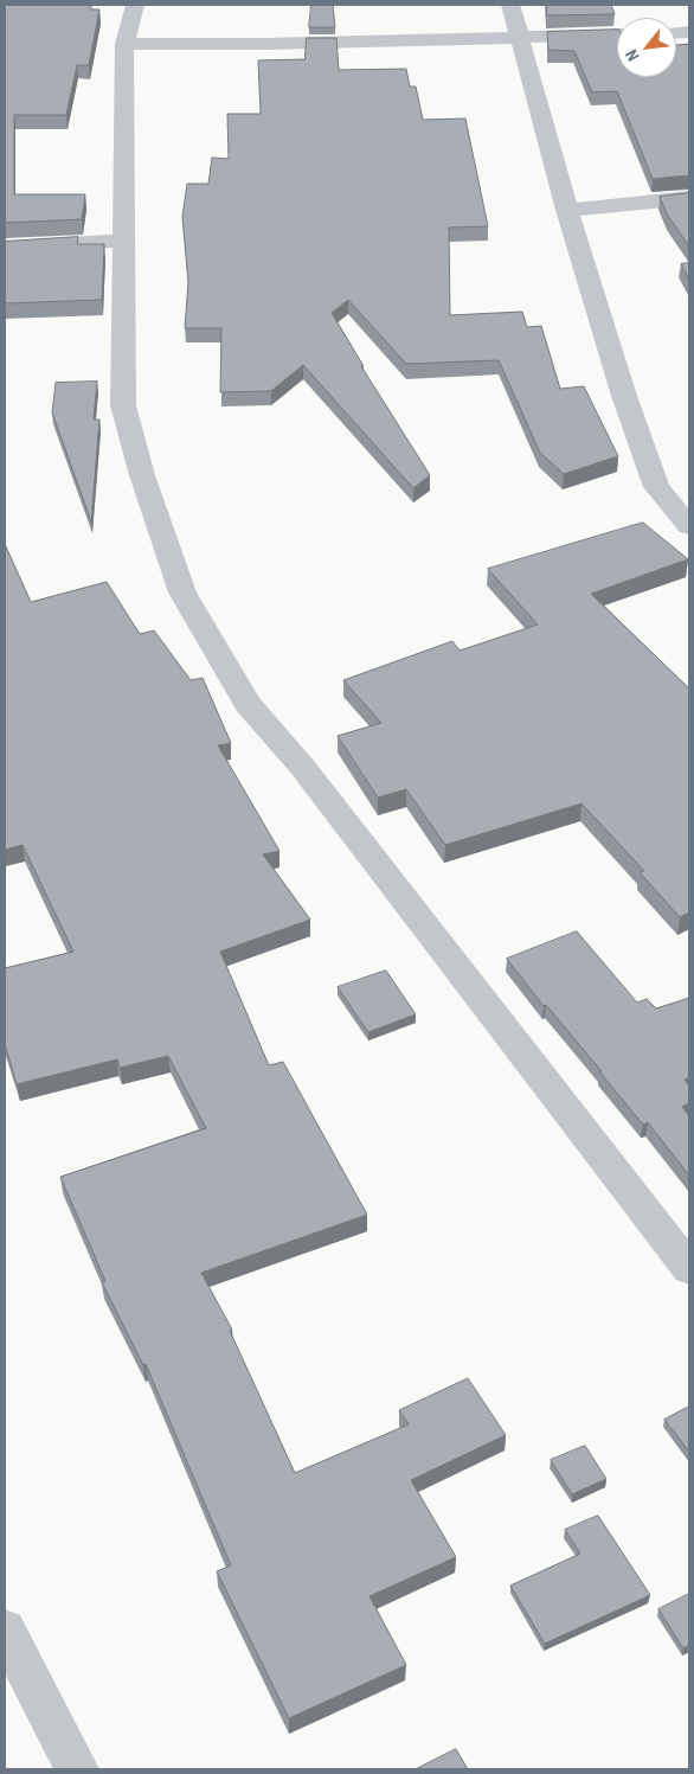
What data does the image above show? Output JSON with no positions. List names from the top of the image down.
{
  "north": "bottom left"
}
